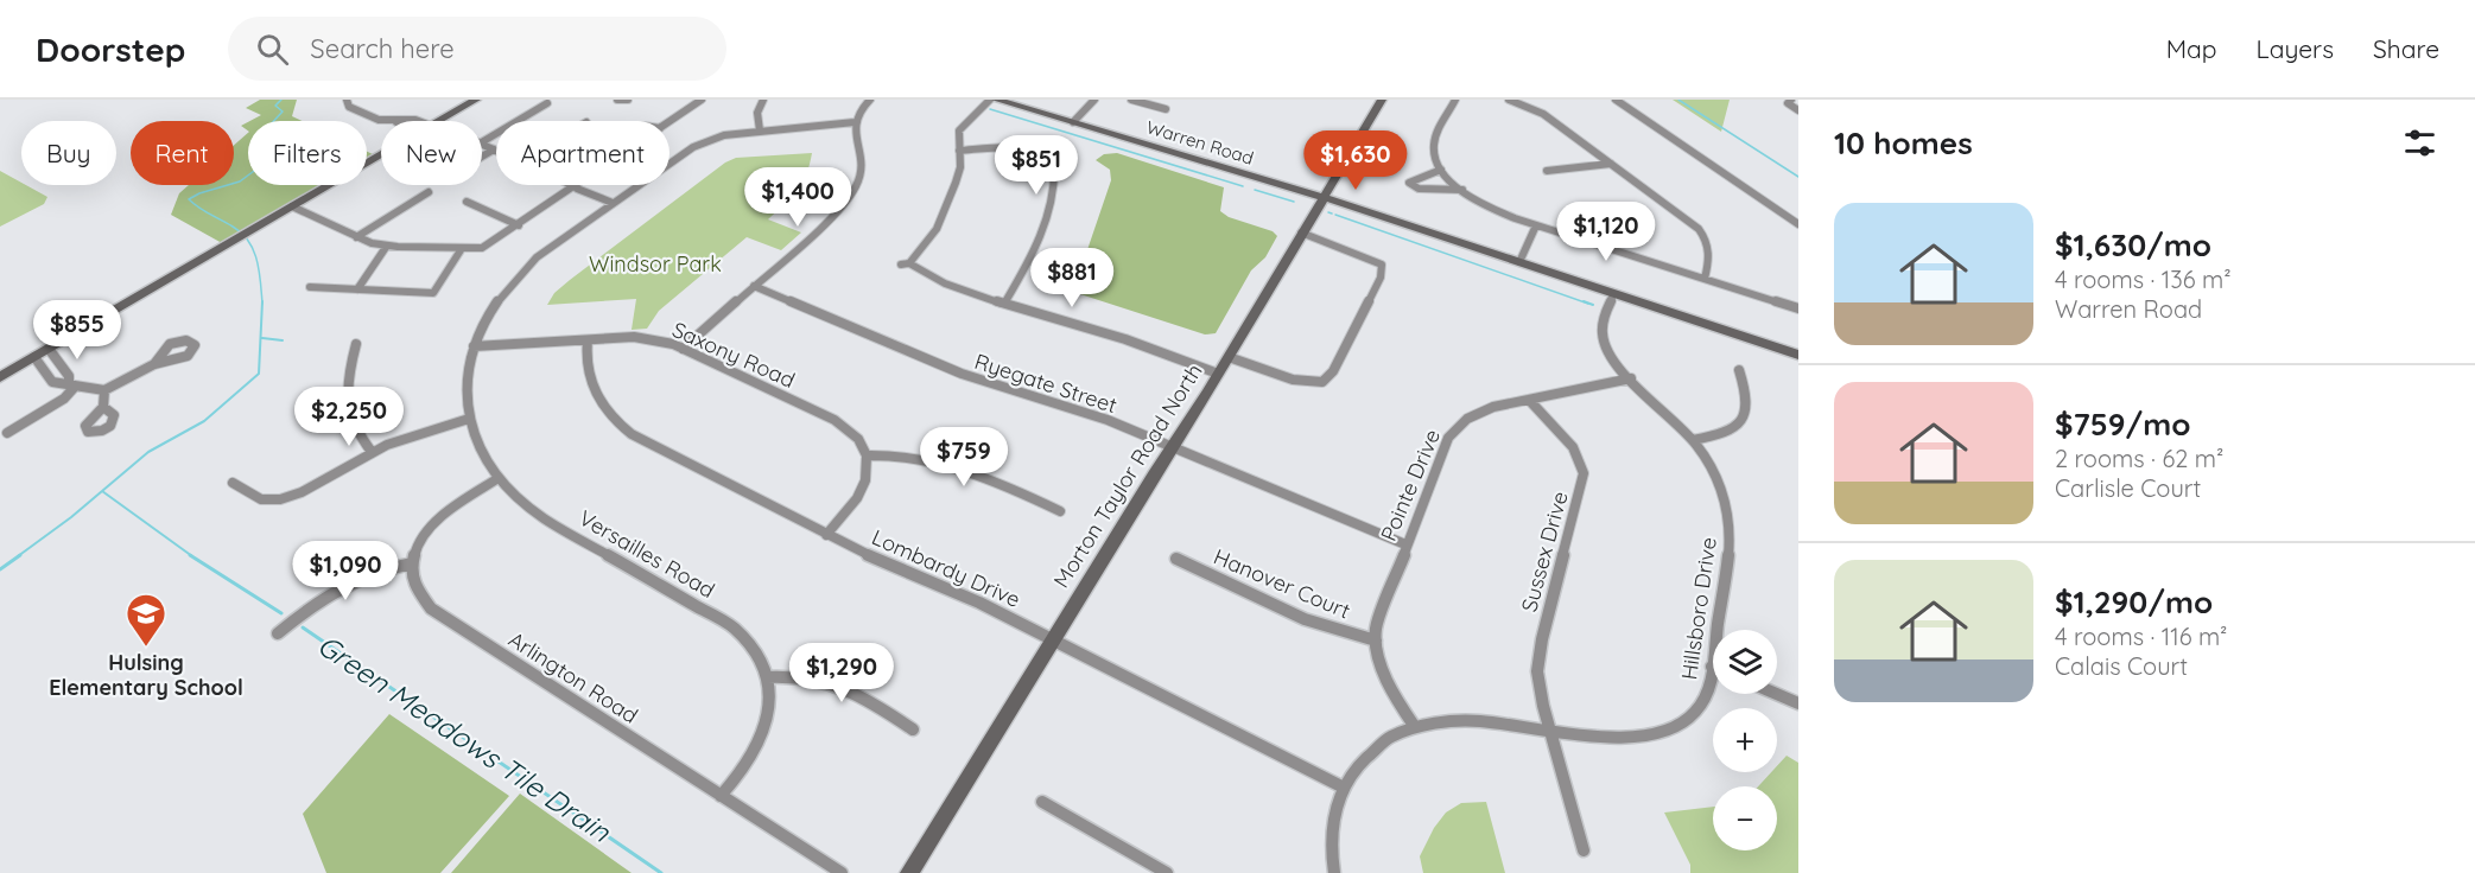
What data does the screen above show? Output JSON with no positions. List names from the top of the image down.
{
  "streets": {
    "street": [
      "Warren Road",
      "Saxony Road",
      "Ryegate Street",
      "Morton Taylor Road North",
      "Pointe Drive",
      "Sussex Drive",
      "Versailles Road",
      "Lombardy Drive",
      "Hanover Court",
      "Hillsboro Drive",
      "Arlington Road"
    ]
  },
  "crossings": [
    ["Warren Road", "Morton Taylor Road North"],
    ["Warren Road", "Hillsboro Drive"],
    ["Saxony Road", "Versailles Road"],
    ["Saxony Road", "Lombardy Drive"],
    ["Ryegate Street", "Morton Taylor Road North"],
    ["Ryegate Street", "Pointe Drive"],
    ["Morton Taylor Road North", "Lombardy Drive"],
    ["Pointe Drive", "Sussex Drive"],
    ["Pointe Drive", "Hanover Court"],
    ["Pointe Drive", "Hillsboro Drive"],
    ["Sussex Drive", "Hillsboro Drive"],
    ["Versailles Road", "Arlington Road"],
    ["Lombardy Drive", "Hillsboro Drive"]
  ],
  "water": ["Green Meadows Tile Drain"],
  "parks": ["Windsor Park"],
  "places": {
    "school or university": ["Hulsing Elementary School"]
  },
  "page": {
    "header": "Doorstep",
    "search": "Search here",
    "nav": ["Map", "Layers", "Share"],
    "heading": "10 homes",
    "chip": [
      "Buy",
      "Rent",
      "Filters",
      "New",
      "Apartment"
    ],
    "price": [
      "$1,630",
      "$851",
      "$1,400",
      "$1,120",
      "$881",
      "$855",
      "$2,250",
      "$759",
      "$1,090",
      "$1,290"
    ],
    "list": [
      {
        "name": "$1,630/mo",
        "note": "4 rooms · 136 m² · Warren Road"
      },
      {
        "name": "$759/mo",
        "note": "2 rooms · 62 m² · Carlisle Court"
      },
      {
        "name": "$1,290/mo",
        "note": "4 rooms · 116 m² · Calais Court"
      }
    ],
    "map_buttons": ["+", "−"]
  }
}
